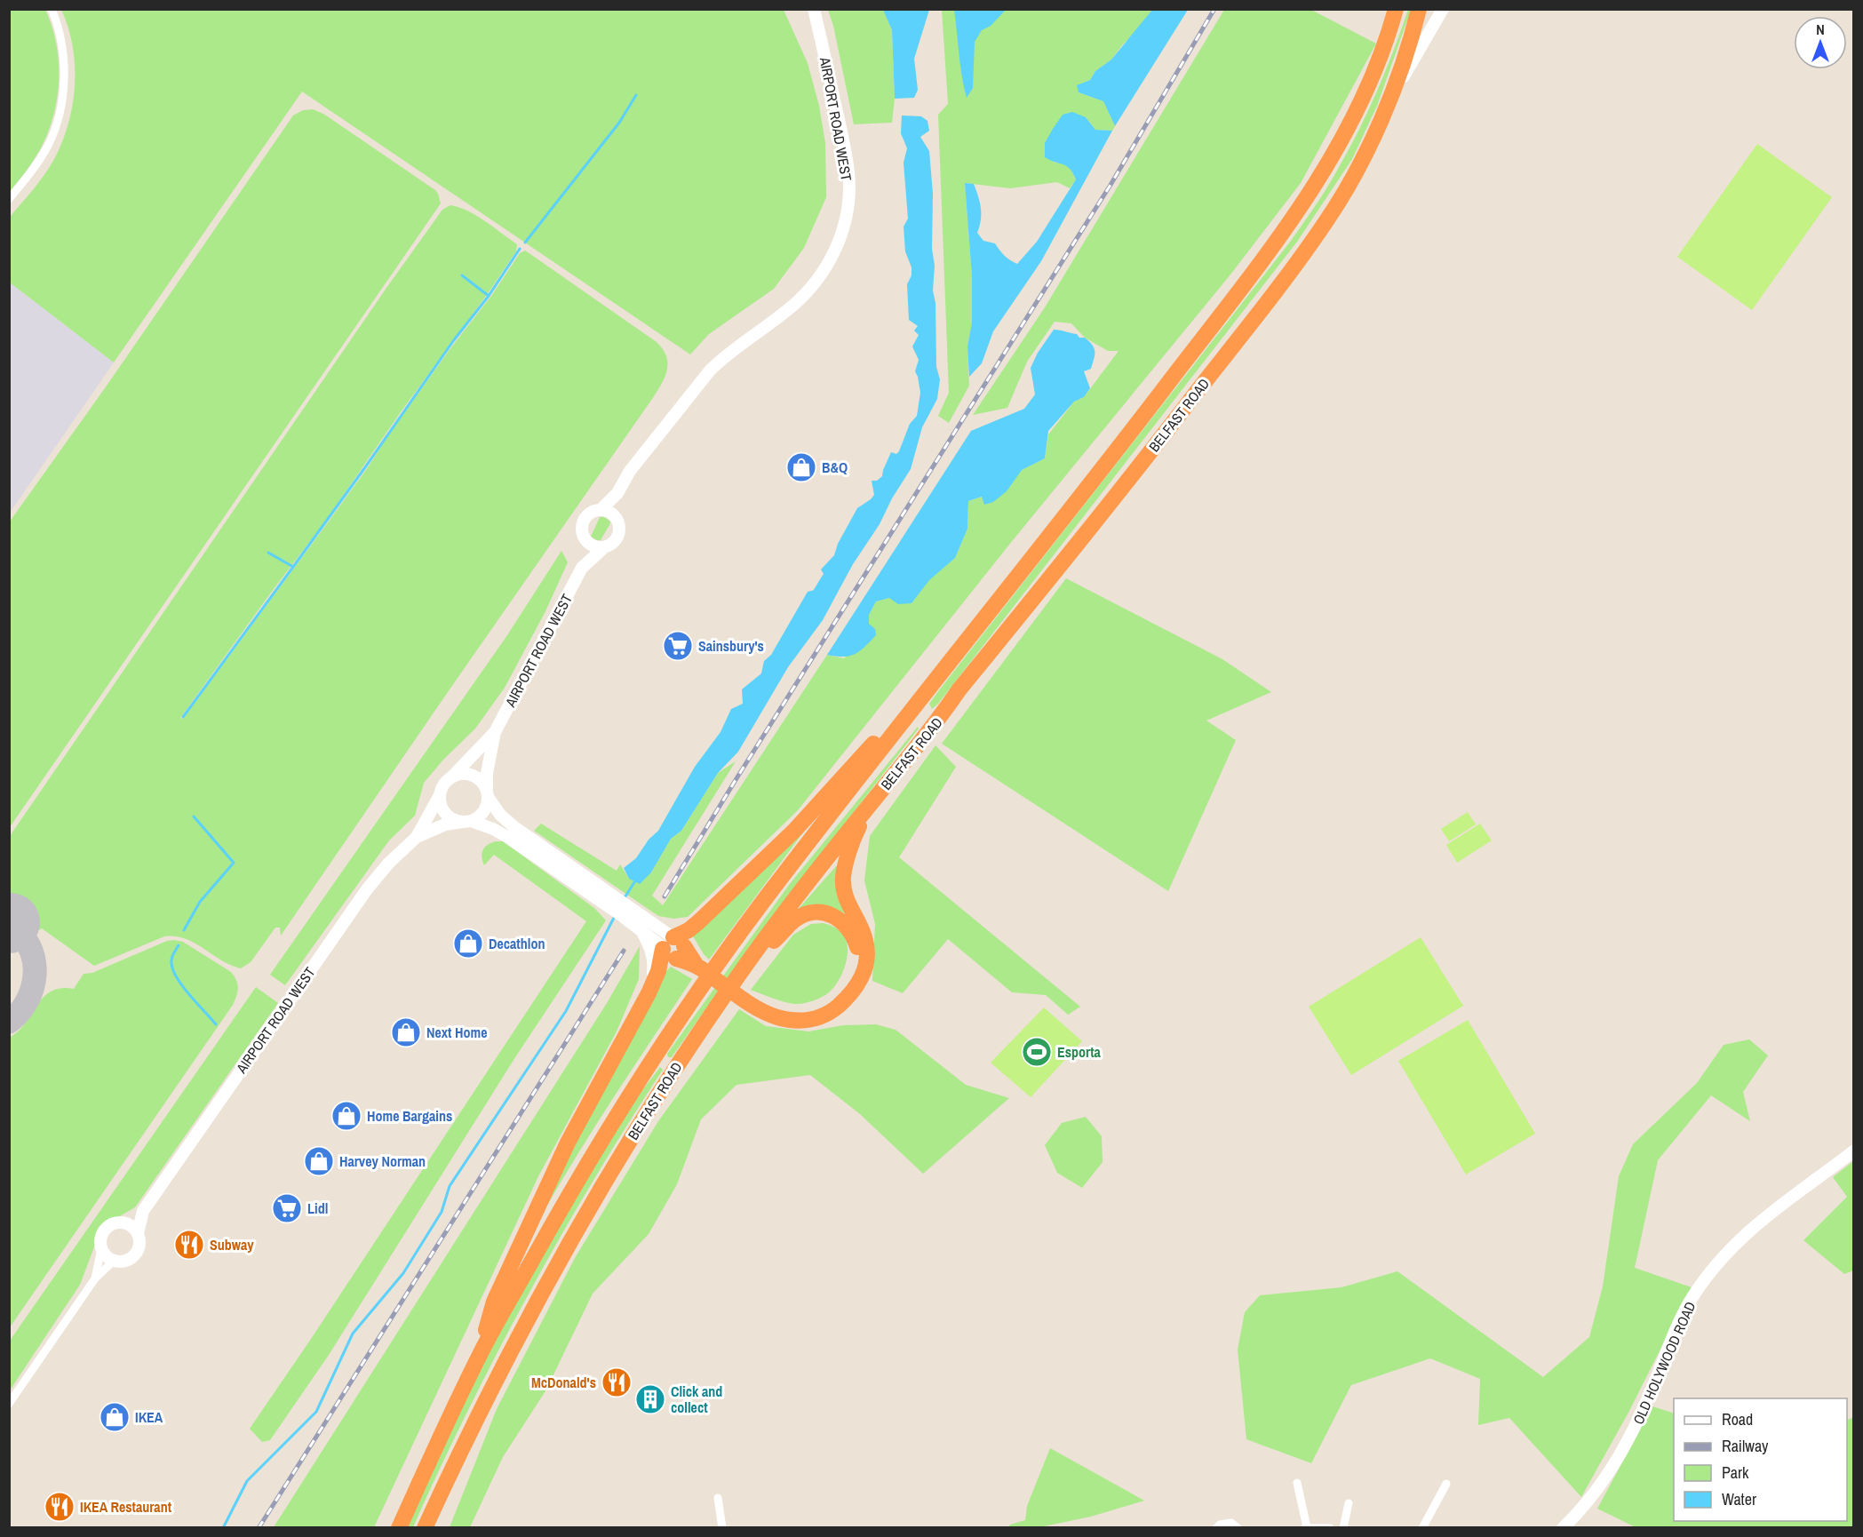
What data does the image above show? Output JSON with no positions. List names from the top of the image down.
{
  "streets": {
    "highway": ["BELFAST ROAD"],
    "street": ["AIRPORT ROAD WEST", "OLD HOLYWOOD ROAD"]
  },
  "places": {
    "shop": [
      "B&Q",
      "Decathlon",
      "Next Home",
      "Home Bargains",
      "Harvey Norman",
      "IKEA"
    ],
    "supermarket": ["Sainsbury's", "Lidl"],
    "sports": ["Esporta"],
    "restaurant": ["Subway", "McDonald's", "IKEA Restaurant"],
    "building": ["Click and collect"]
  },
  "legend": [
    "Road",
    "Railway",
    "Park",
    "Water"
  ],
  "north": "top"
}
